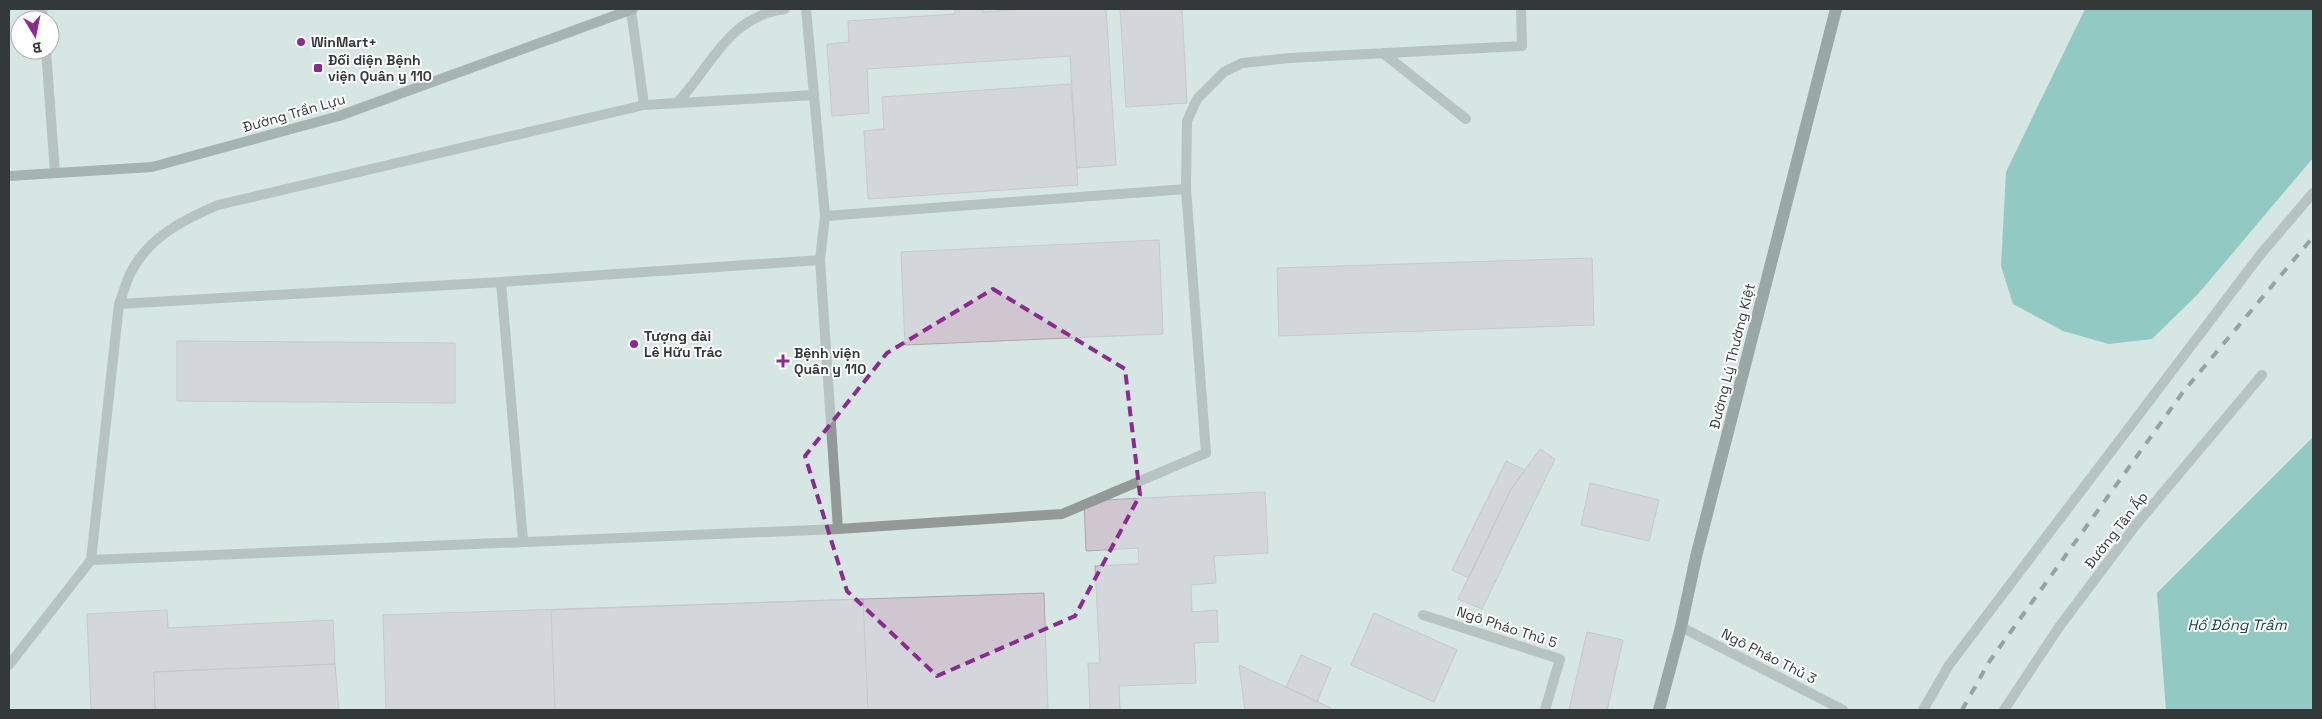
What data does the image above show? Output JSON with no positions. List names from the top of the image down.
{
  "streets": {
    "main road": ["Đường Trần Lựu", "Đường Lý Thường Kiệt"],
    "street": ["Đường Tân Ấp", "Ngõ Pháo Thủ 5", "Ngõ Pháo Thủ 3"]
  },
  "crossings": [
    ["Đường Lý Thường Kiệt", "Ngõ Pháo Thủ 3"]
  ],
  "water": ["Hồ Đồng Trầm"],
  "places": {
    "other": ["WinMart+", "Tượng đài Lê Hữu Trác"],
    "transit": ["Đối diện Bệnh viện Quân y 110"],
    "health": ["Bệnh viện Quân y 110"]
  },
  "north": "bottom"
}
